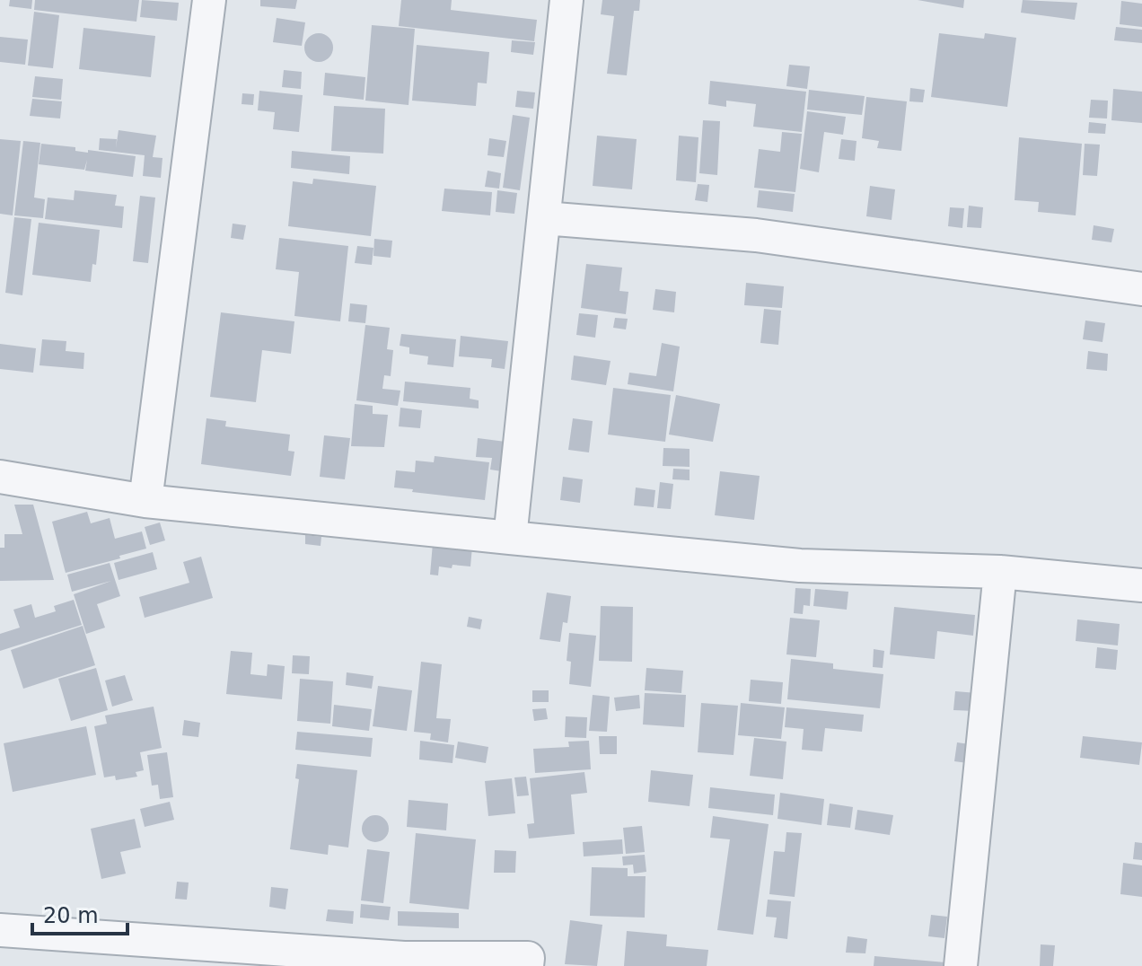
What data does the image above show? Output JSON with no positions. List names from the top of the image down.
{
  "scale_bar": "20 m"
}
